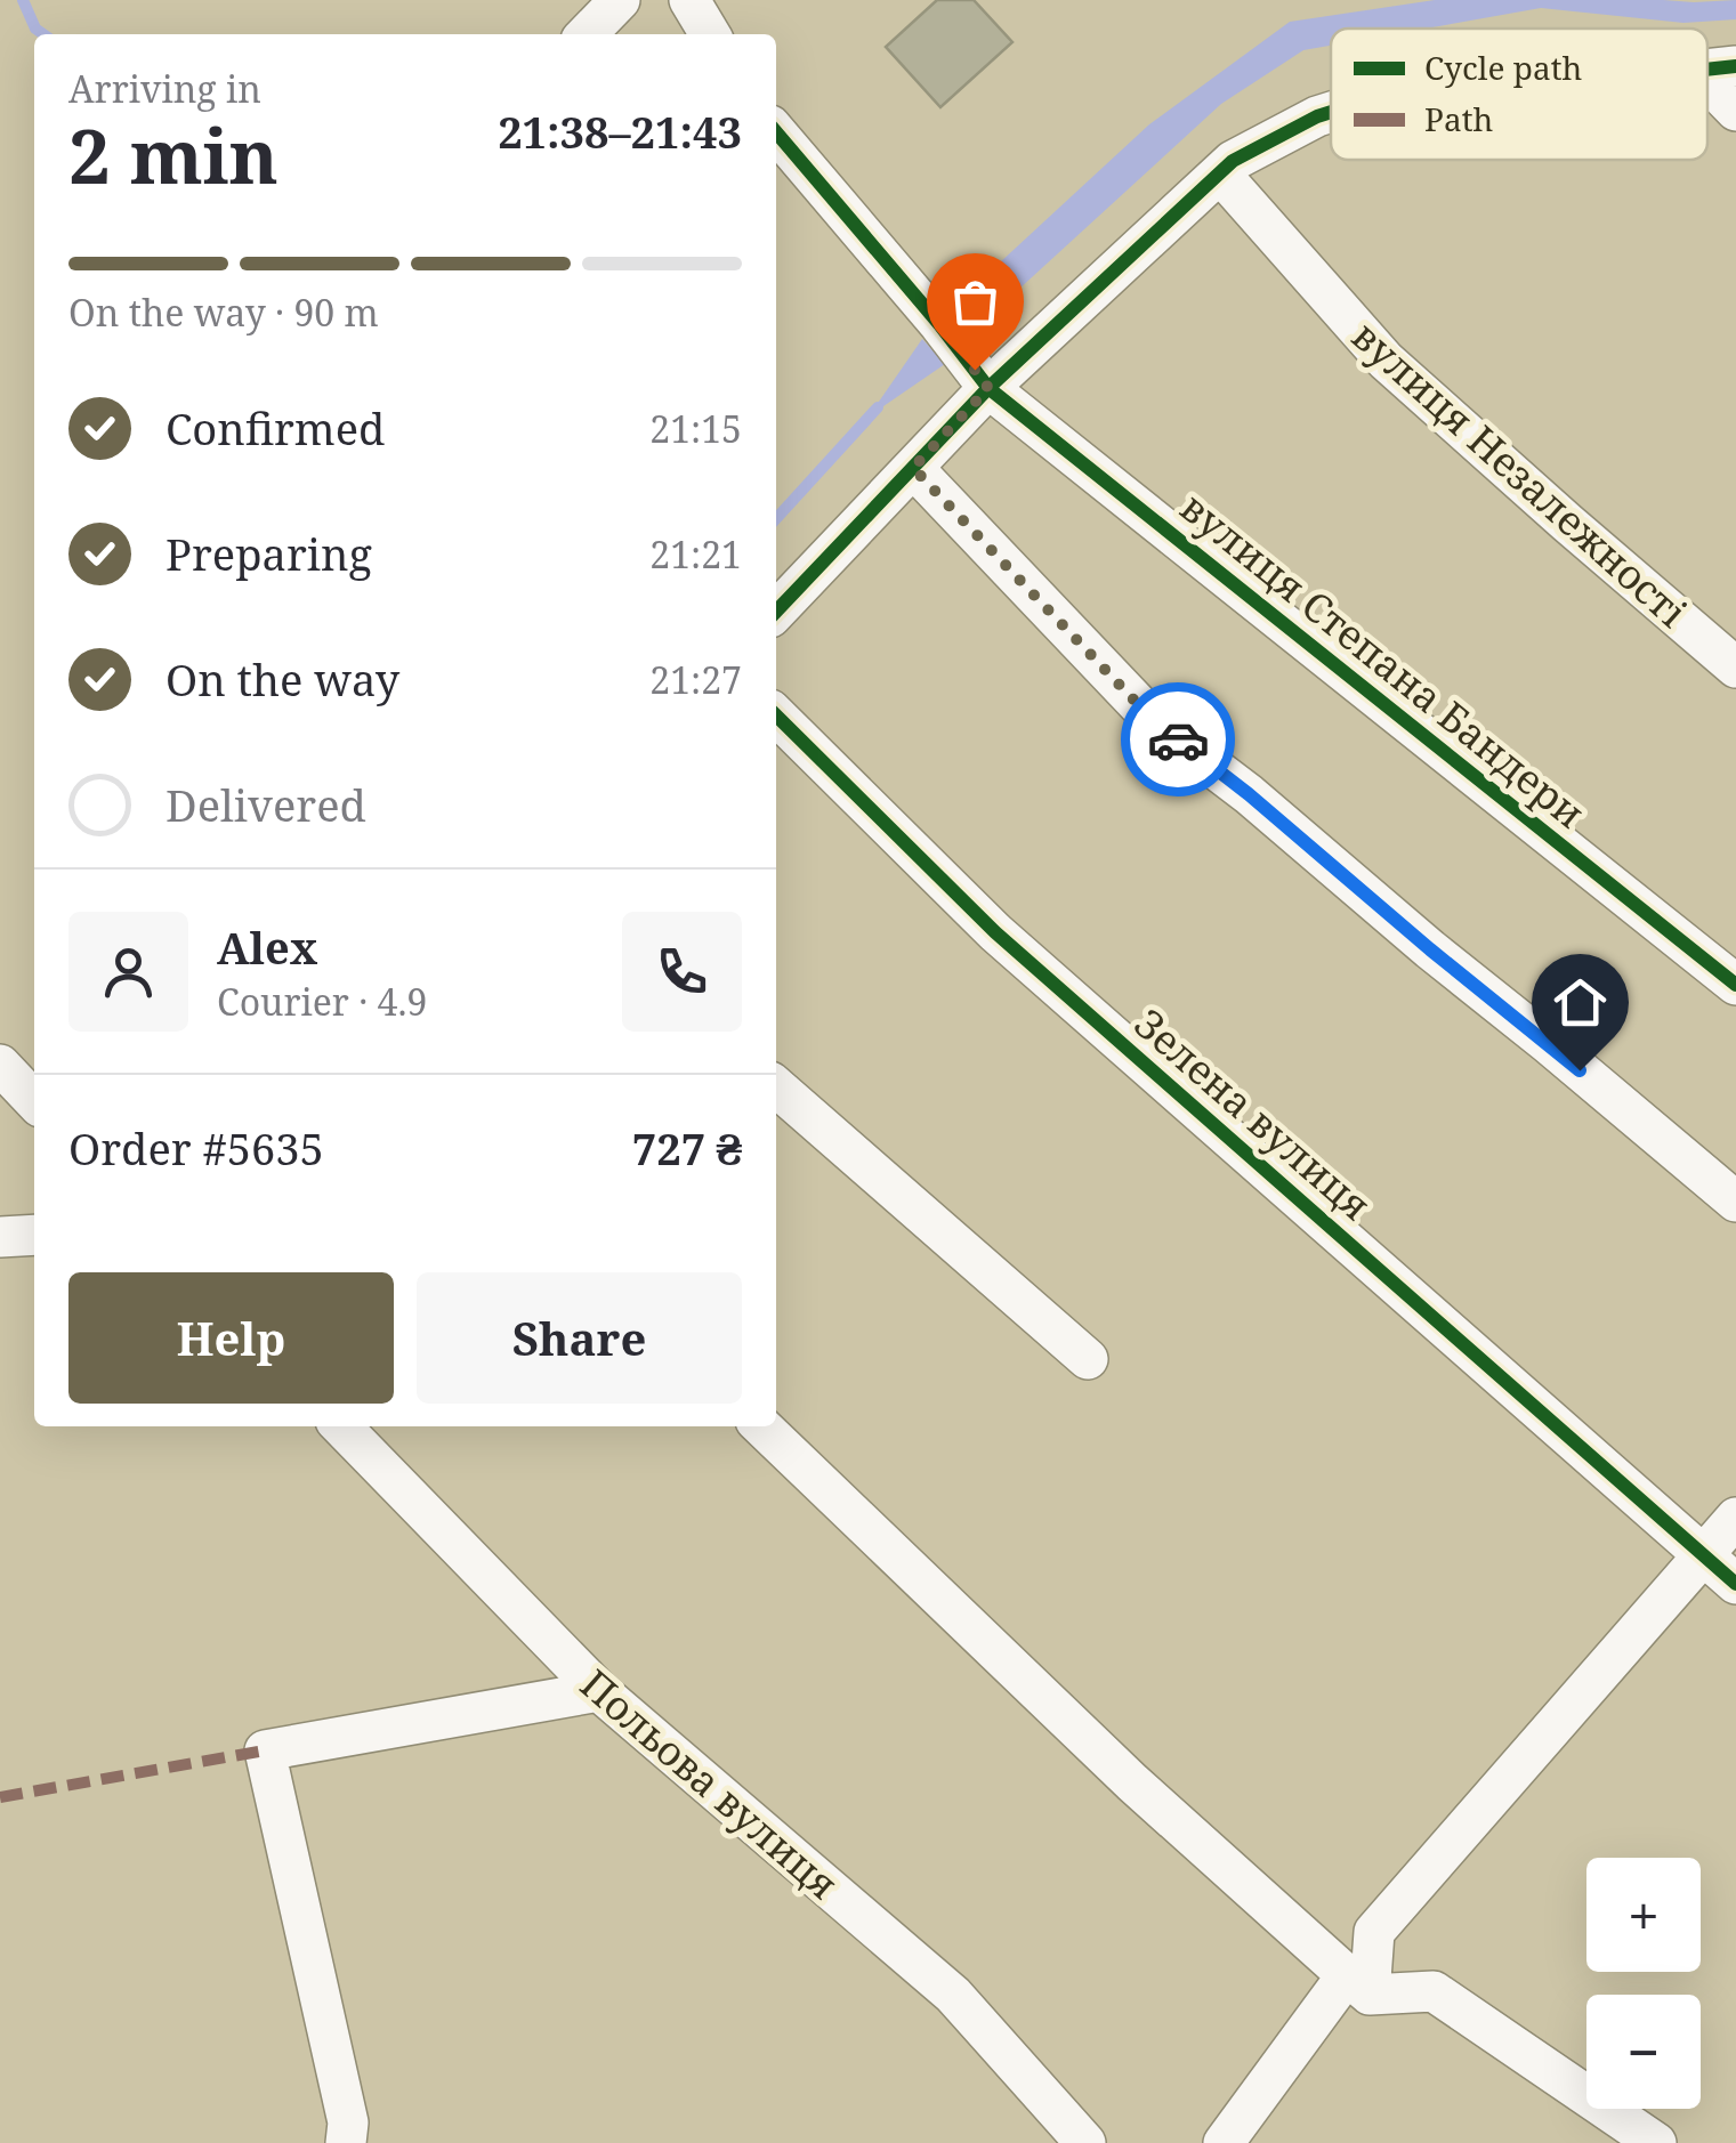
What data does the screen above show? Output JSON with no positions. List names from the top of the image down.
{
  "streets": {
    "street": [
      "вулиця Незалежності",
      "вулиця Степана Бандери",
      "Зелена вулиця",
      "Польова вулиця"
    ]
  },
  "legend": ["Cycle path", "Path"],
  "page": {
    "heading": ["2 min", "Arriving in", "21:38–21:43"],
    "panel": [
      "Alex",
      "Courier · 4.9",
      "Order #5635",
      "727 ₴"
    ],
    "bar": "On the way · 90 m",
    "list": [
      ["Confirmed", "21:15"],
      ["Preparing", "21:21"],
      ["On the way", "21:27"],
      "Delivered"
    ],
    "buttons": ["Help", "Share"],
    "map_buttons": ["+", "−"]
  }
}
